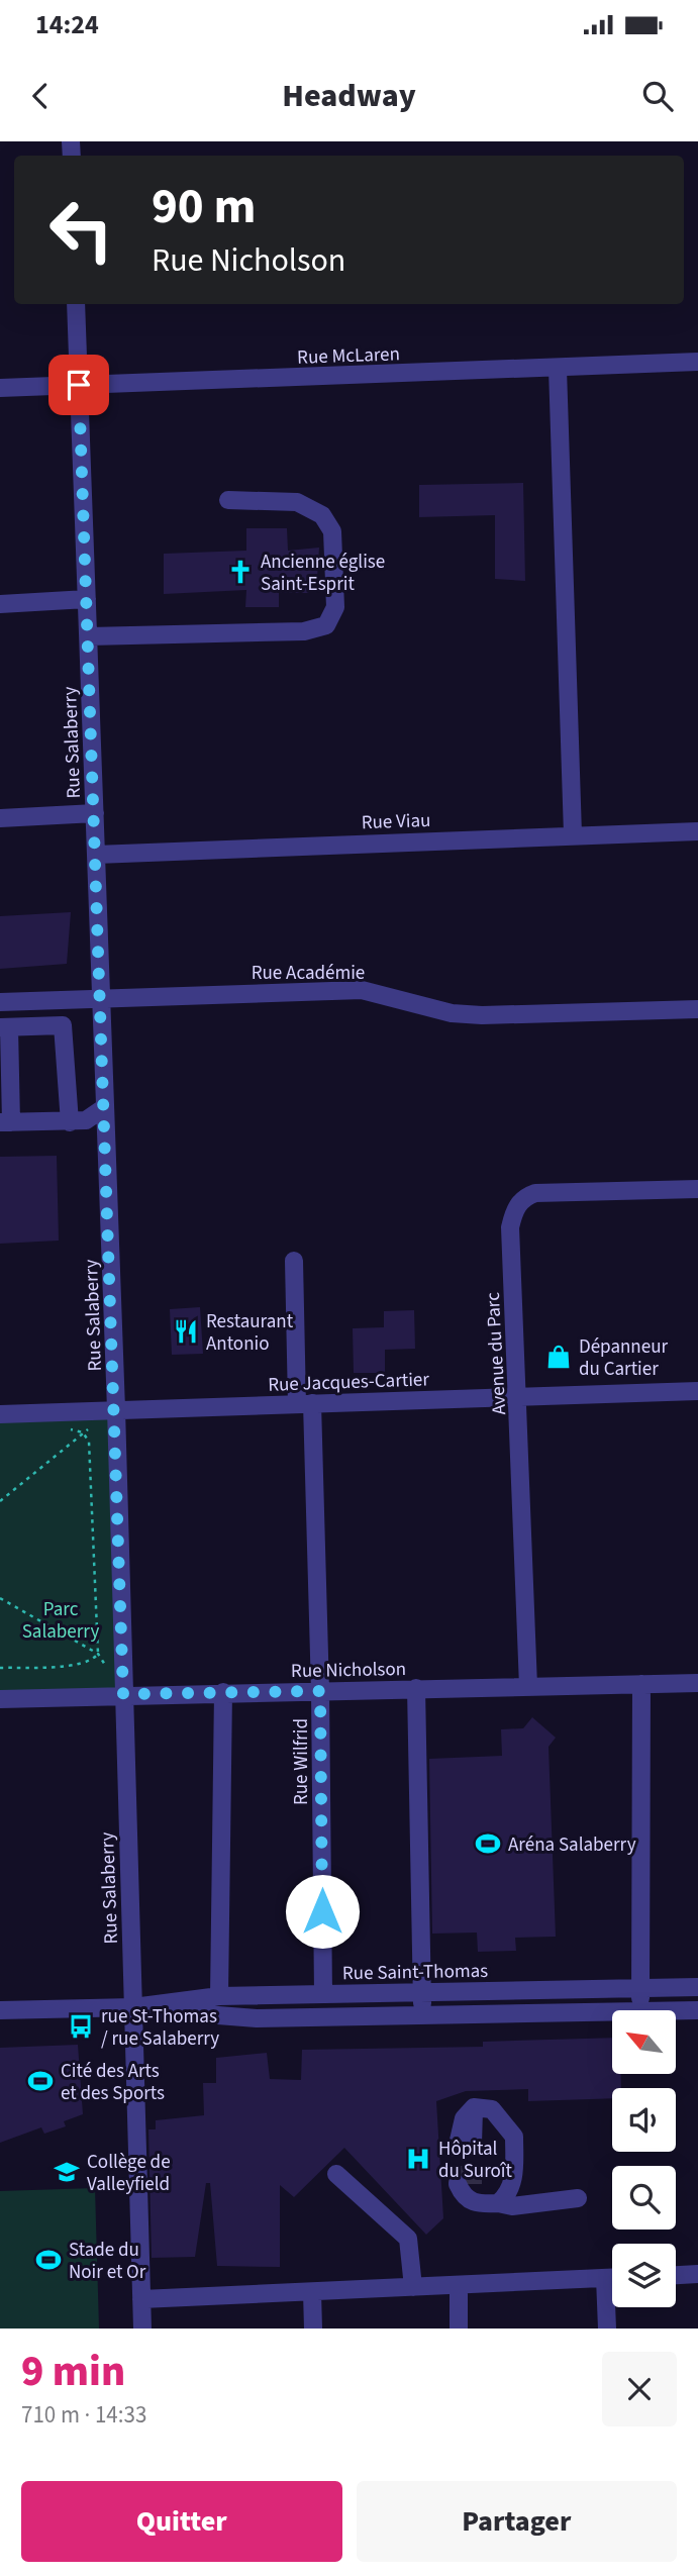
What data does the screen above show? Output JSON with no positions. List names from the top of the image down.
{
  "streets": {
    "street": [
      "Rue McLaren",
      "Rue Salaberry",
      "Rue Viau",
      "Rue Académie",
      "Avenue du Parc",
      "Rue Jacques-Cartier",
      "Rue Nicholson",
      "Rue Wilfrid",
      "Rue Saint-Thomas"
    ]
  },
  "crossings": [
    ["Rue McLaren", "Rue Salaberry"],
    ["Rue Salaberry", "Rue Viau"],
    ["Rue Salaberry", "Rue Académie"],
    ["Rue Salaberry", "Rue Jacques-Cartier"],
    ["Rue Salaberry", "Rue Nicholson"],
    ["Rue Salaberry", "Rue Saint-Thomas"],
    ["Avenue du Parc", "Rue Jacques-Cartier"],
    ["Avenue du Parc", "Rue Nicholson"],
    ["Rue Jacques-Cartier", "Rue Wilfrid"],
    ["Rue Nicholson", "Rue Wilfrid"],
    ["Rue Wilfrid", "Rue Saint-Thomas"]
  ],
  "parks": ["Parc Salaberry"],
  "places": {
    "church": ["Ancienne église Saint-Esprit"],
    "restaurant": ["Restaurant Antonio"],
    "shop": ["Dépanneur du Cartier"],
    "sports": ["Aréna Salaberry", "Cité des Arts et des Sports", "Stade du Noir et Or"],
    "bus stop": ["rue St-Thomas / rue Salaberry"],
    "hospital": ["Hôpital du Suroît"],
    "school or university": ["Collège de Valleyfield"]
  },
  "north": "top left",
  "page": {
    "status": "14:24",
    "header": "Headway",
    "turn": ["90 m", "Rue Nicholson"],
    "heading": ["9 min", "710 m · 14:33"],
    "buttons": ["Quitter", "Partager"]
  }
}
